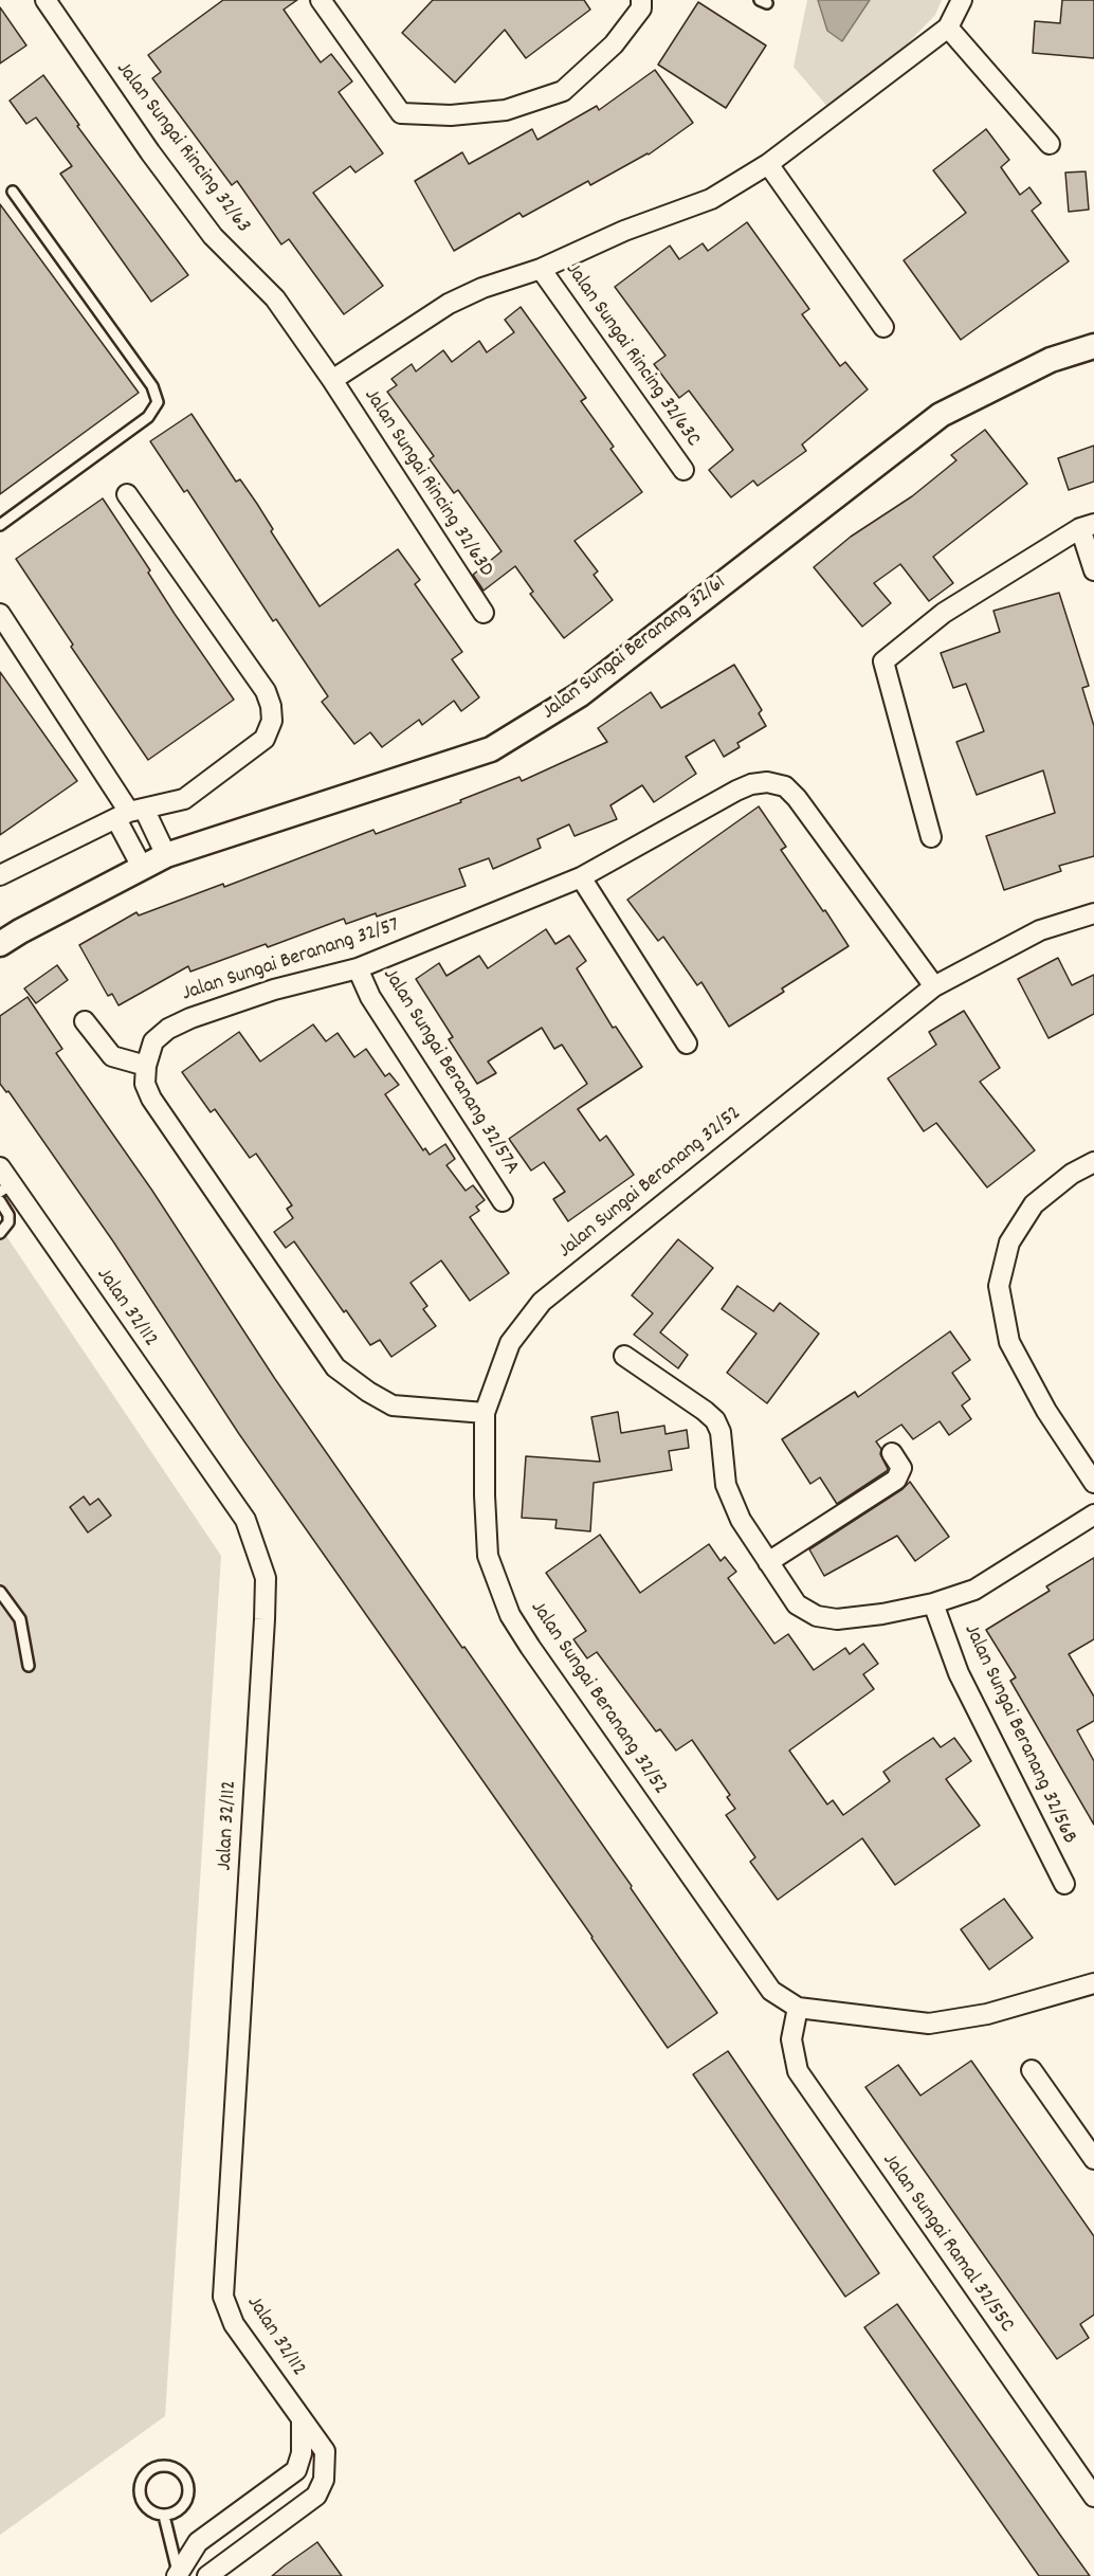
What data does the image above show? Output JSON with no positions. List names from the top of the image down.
{
  "streets": {
    "street": [
      "Jalan Sungai Rincing 32/63",
      "Jalan Sungai Rincing 32/63C",
      "Jalan Sungai Rincing 32/63D",
      "Jalan Sungai Beranang 32/61",
      "Jalan Sungai Beranang 32/57",
      "Jalan Sungai Beranang 32/57A",
      "Jalan Sungai Beranang 32/52",
      "Jalan 32/112",
      "Jalan Sungai Beranang 32/56B",
      "Jalan Sungai Ramal 32/55C"
    ]
  },
  "crossings": [
    ["Jalan Sungai Rincing 32/63", "Jalan Sungai Rincing 32/63D"],
    ["Jalan Sungai Beranang 32/57", "Jalan Sungai Beranang 32/57A"],
    ["Jalan Sungai Beranang 32/57", "Jalan Sungai Beranang 32/52"],
    ["Jalan Sungai Beranang 32/52", "Jalan Sungai Ramal 32/55C"]
  ]
}
